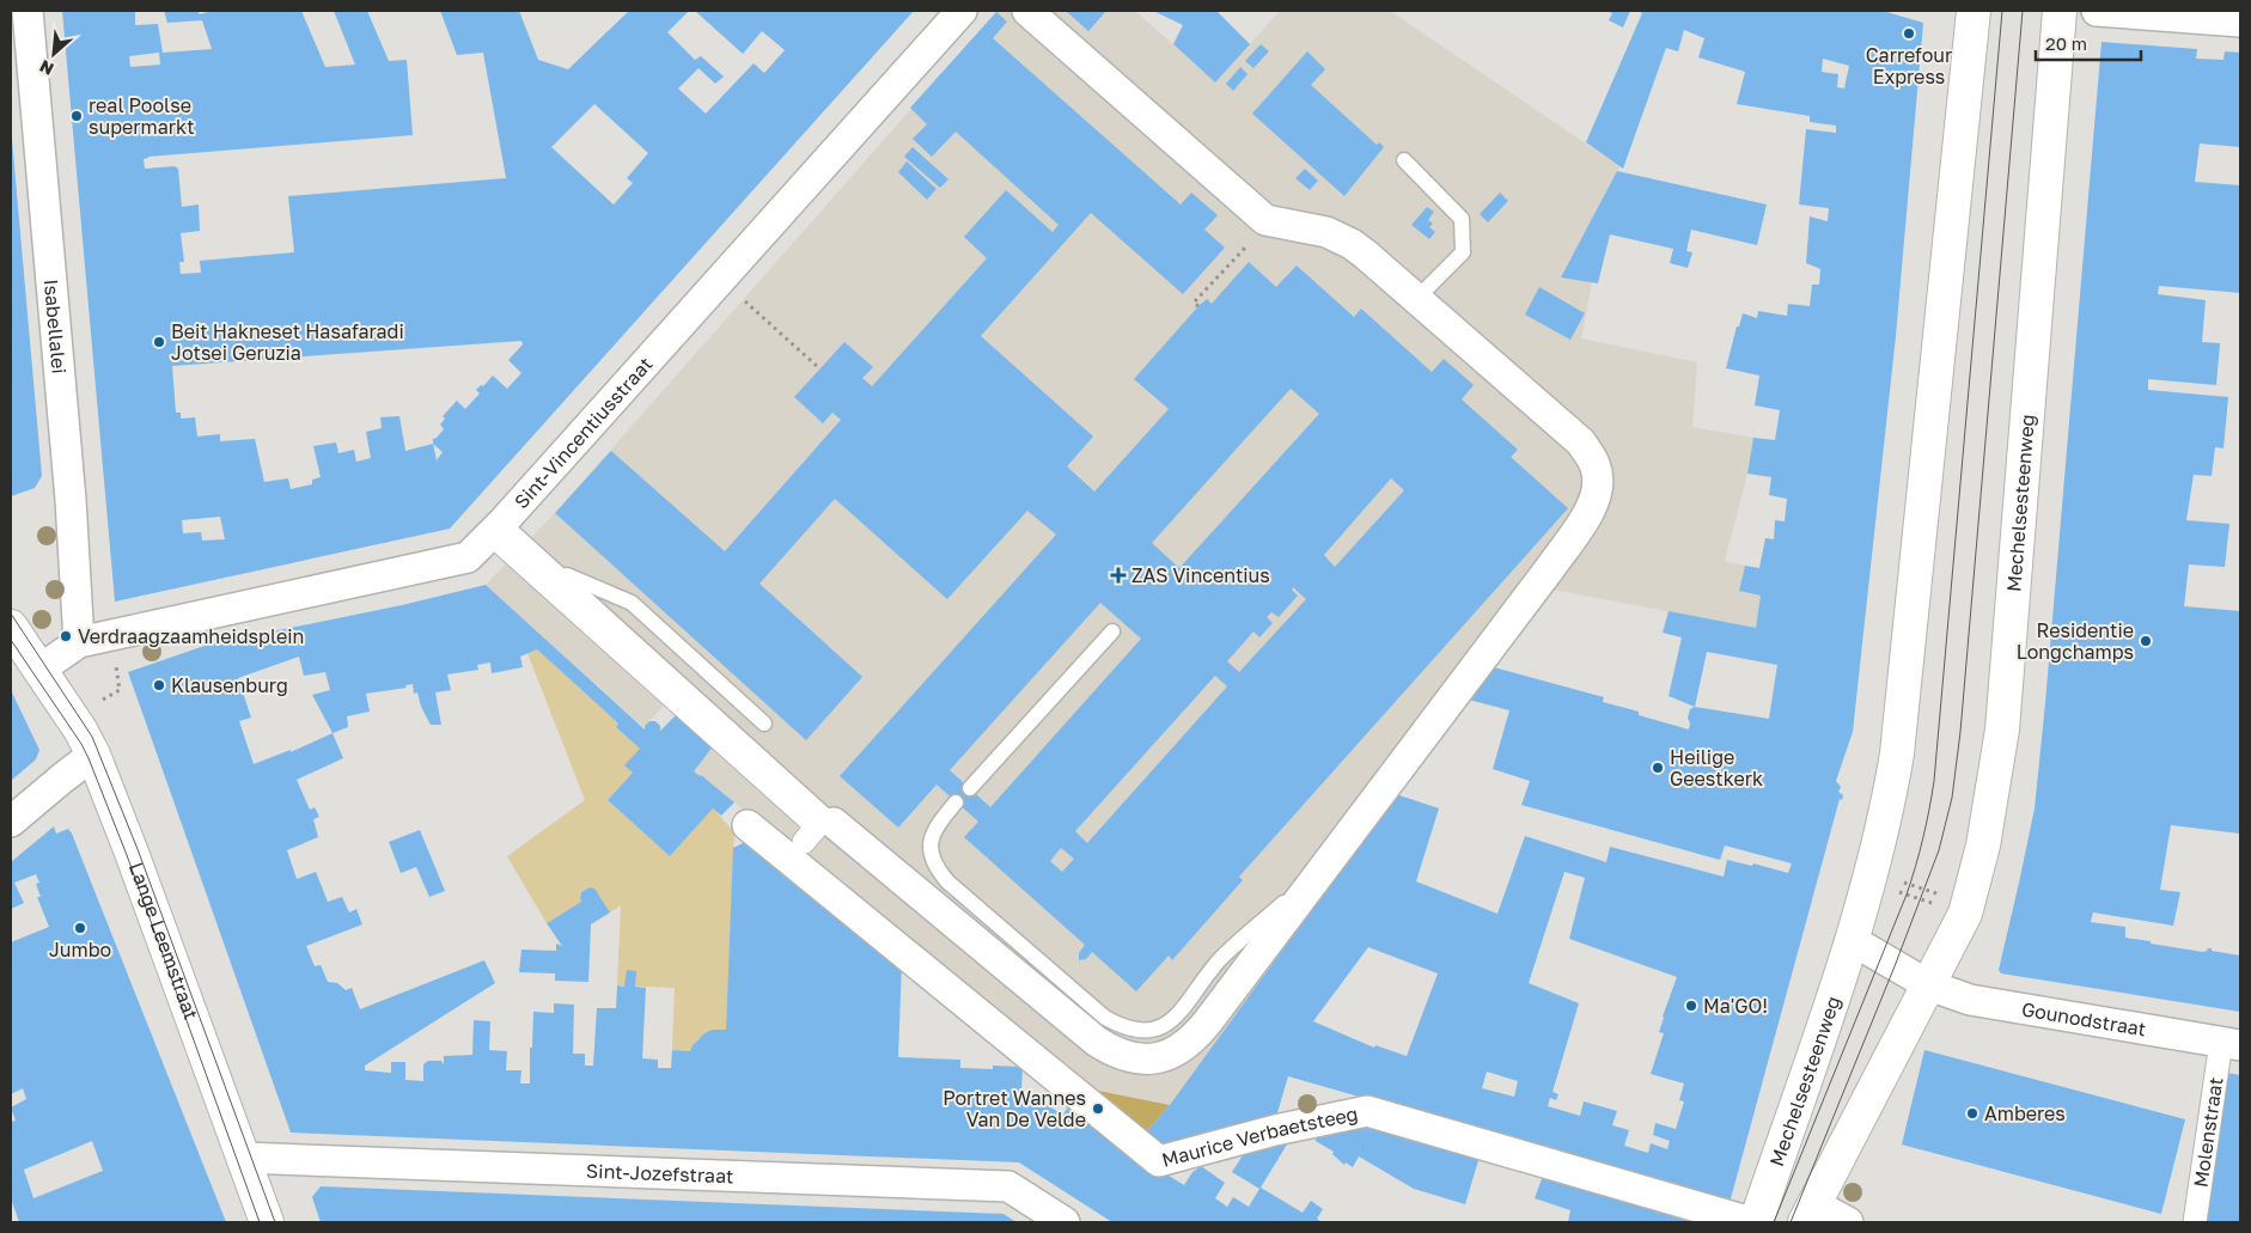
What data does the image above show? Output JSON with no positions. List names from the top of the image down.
{
  "streets": {
    "main road": ["Mechelsesteenweg", "Lange Leemstraat"],
    "street": [
      "Isabellalei",
      "Sint-Vincentiusstraat",
      "Gounodstraat",
      "Molenstraat",
      "Maurice Verbaetsteeg",
      "Sint-Jozefstraat"
    ]
  },
  "crossings": [
    ["Isabellalei", "Sint-Vincentiusstraat"],
    ["Mechelsesteenweg", "Gounodstraat"],
    ["Lange Leemstraat", "Sint-Jozefstraat"],
    ["Gounodstraat", "Molenstraat"]
  ],
  "places": {
    "other": [
      "Carrefour Express",
      "real Poolse supermarkt",
      "Beit Hakneset Hasafaradi Jotsei Geruzia",
      "Verdraagzaamheidsplein",
      "Residentie Longchamps",
      "Klausenburg",
      "Heilige Geestkerk",
      "Jumbo",
      "Ma'GO!",
      "Portret Wannes Van De Velde",
      "Amberes"
    ],
    "health": ["ZAS Vincentius"]
  },
  "scale_bar": "20 m",
  "north": "bottom left"
}
